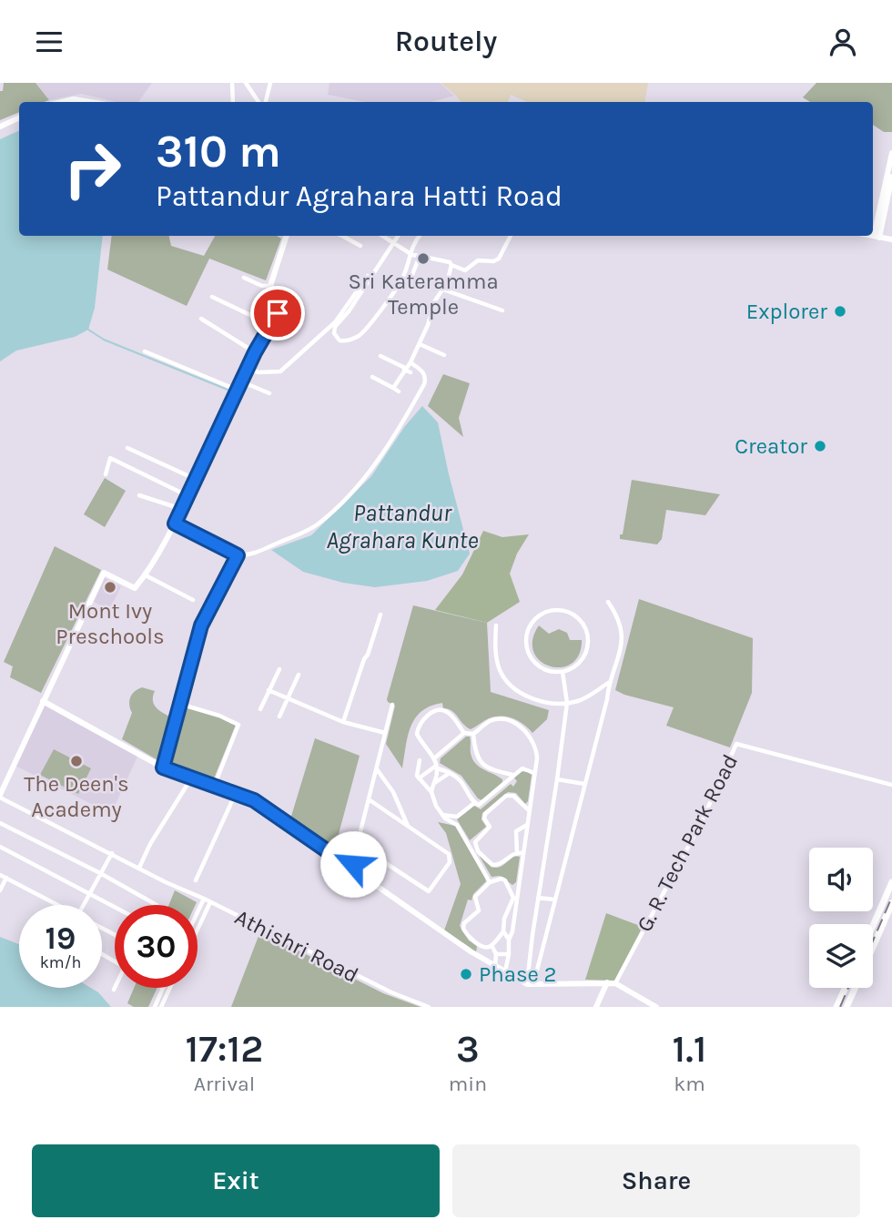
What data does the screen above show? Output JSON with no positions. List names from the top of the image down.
{
  "streets": {
    "street": ["G. R. Tech Park Road", "Athishri Road"]
  },
  "water": ["Pattandur Agrahara Kunte"],
  "places": [
    "Sri Kateramma Temple",
    "Explorer",
    "Creator",
    "Mont Ivy Preschools",
    "The Deen's Academy",
    "Phase 2"
  ],
  "page": {
    "header": "Routely",
    "turn": ["310 m", "Pattandur Agrahara Hatti Road"],
    "speed": "19 km/h",
    "limit": "30",
    "eta": [
      "17:12",
      "Arrival",
      "3",
      "min",
      "1.1",
      "km"
    ],
    "buttons": ["Exit", "Share"]
  }
}
